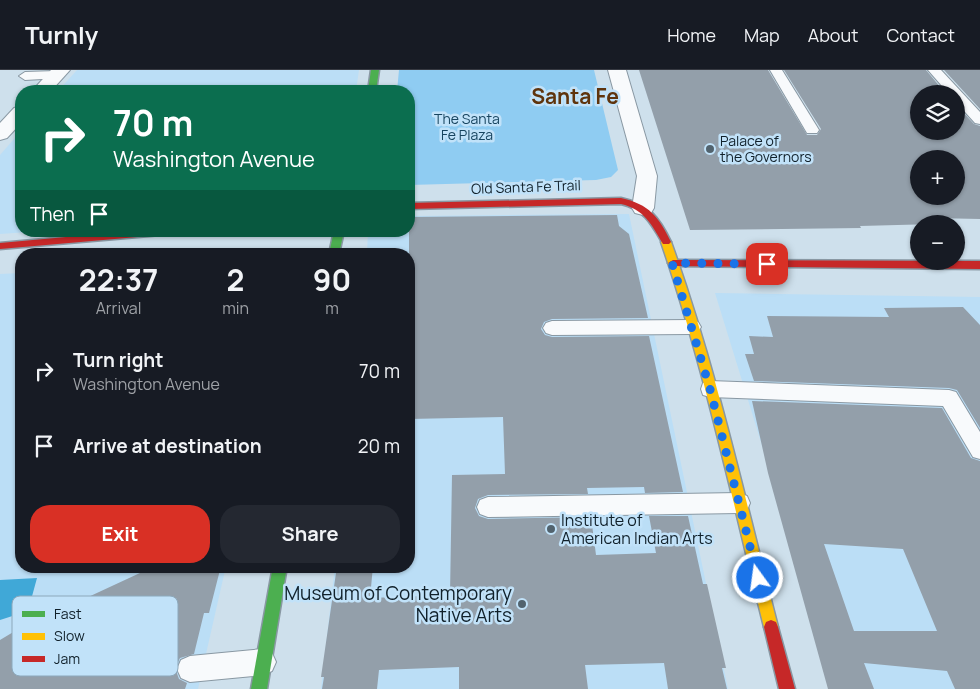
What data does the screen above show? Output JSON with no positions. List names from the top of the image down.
{
  "streets": {
    "street": ["Old Santa Fe Trail"]
  },
  "districts": ["Santa Fe"],
  "parks": ["The Santa Fe Plaza"],
  "places": ["Palace of the Governors", "Institute of American Indian Arts", "Museum of Contemporary Native Arts"],
  "legend": ["Fast", "Slow", "Jam"],
  "page": {
    "header": "Turnly",
    "nav": [
      "Home",
      "Map",
      "About",
      "Contact"
    ],
    "map_buttons": ["+", "−"],
    "turn": ["70 m", "Washington Avenue"],
    "then": "Then",
    "eta": [
      "22:37",
      "Arrival",
      "2",
      "min",
      "90",
      "m"
    ],
    "list": [
      {
        "name": "Turn right",
        "note": "Washington Avenue",
        "value": "70 m"
      },
      {
        "name": "Arrive at destination",
        "value": "20 m"
      }
    ],
    "buttons": ["Exit", "Share"]
  }
}
